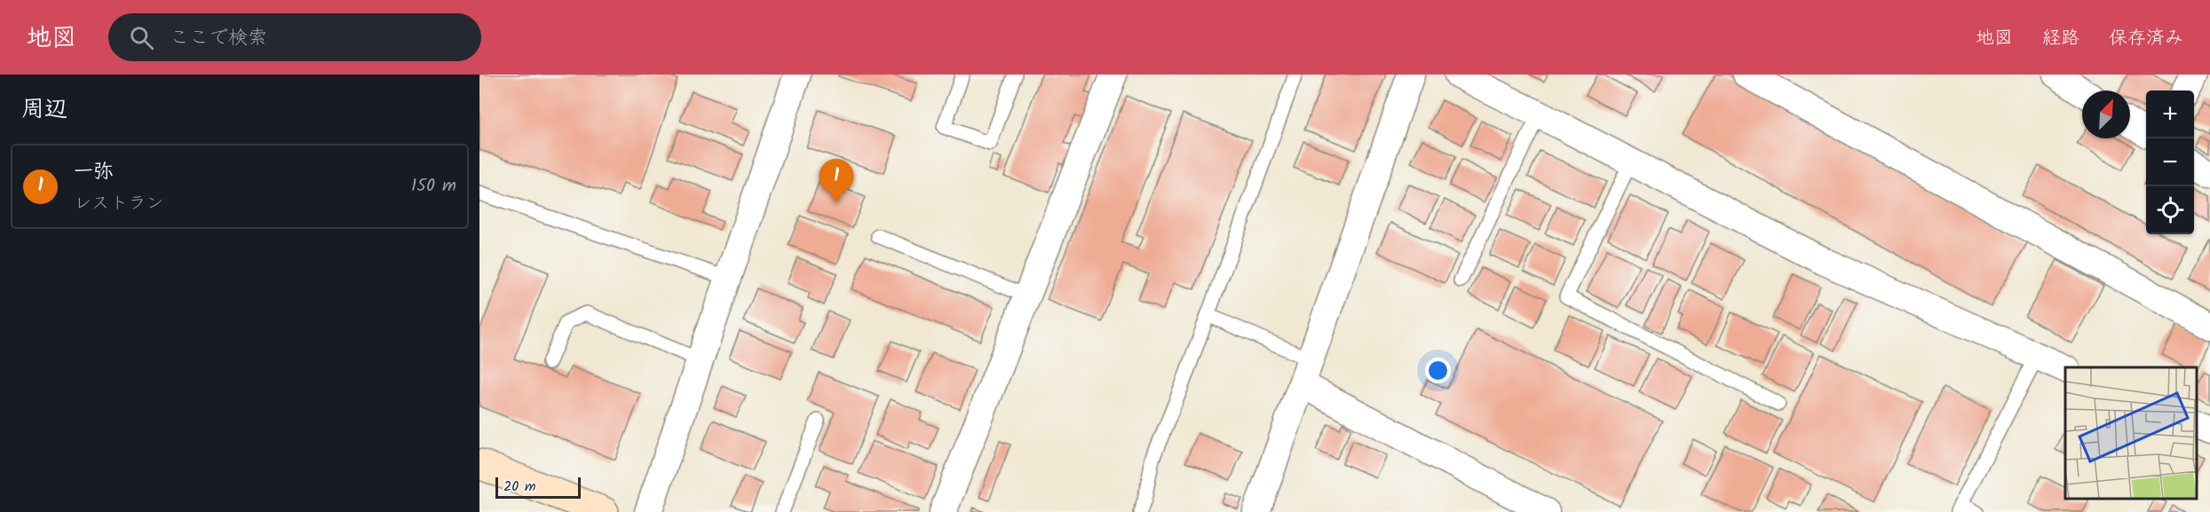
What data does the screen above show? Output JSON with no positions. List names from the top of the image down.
{
  "scale_bar": "20 m",
  "north": "top right",
  "page": {
    "header": "地図",
    "search": "ここで検索",
    "nav": ["地図", "経路", "保存済み"],
    "heading": "周辺",
    "map_buttons": ["+", "−"],
    "list": [
      {
        "mark": "1",
        "name": "一弥",
        "note": "レストラン",
        "value": "150 m"
      }
    ],
    "pins": "1",
    "scale": "20 m"
  }
}
